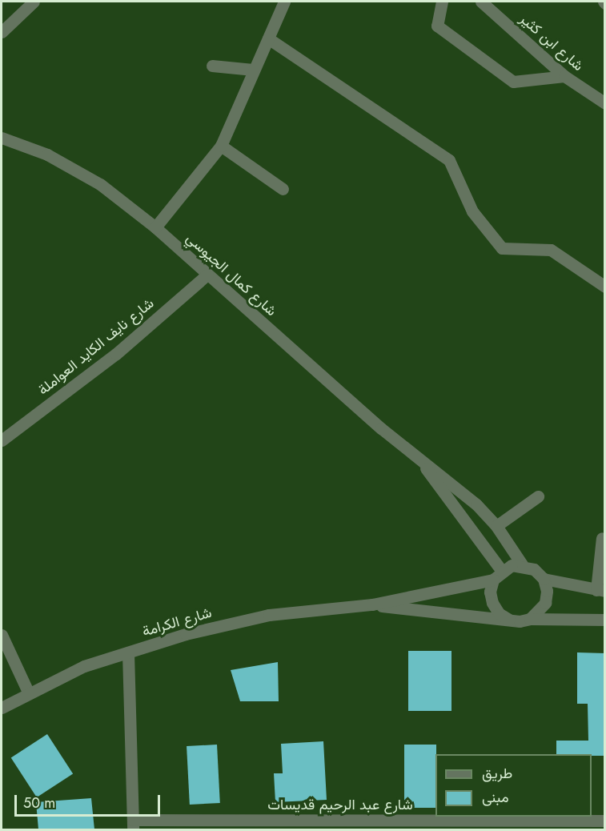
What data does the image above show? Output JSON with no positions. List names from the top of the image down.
{
  "streets": {
    "street": [
      "شارع ابن كثير",
      "شارع كمال الجيوسي",
      "شارع نايف الكايد العواملة",
      "شارع الكرامة",
      "شارع عبد الرحيم قديسات"
    ]
  },
  "crossings": [
    ["شارع كمال الجيوسي", "شارع نايف الكايد العواملة"],
    ["شارع كمال الجيوسي", "شارع الكرامة"]
  ],
  "legend": ["طريق", "مبنى"],
  "scale_bar": "50 m"
}
